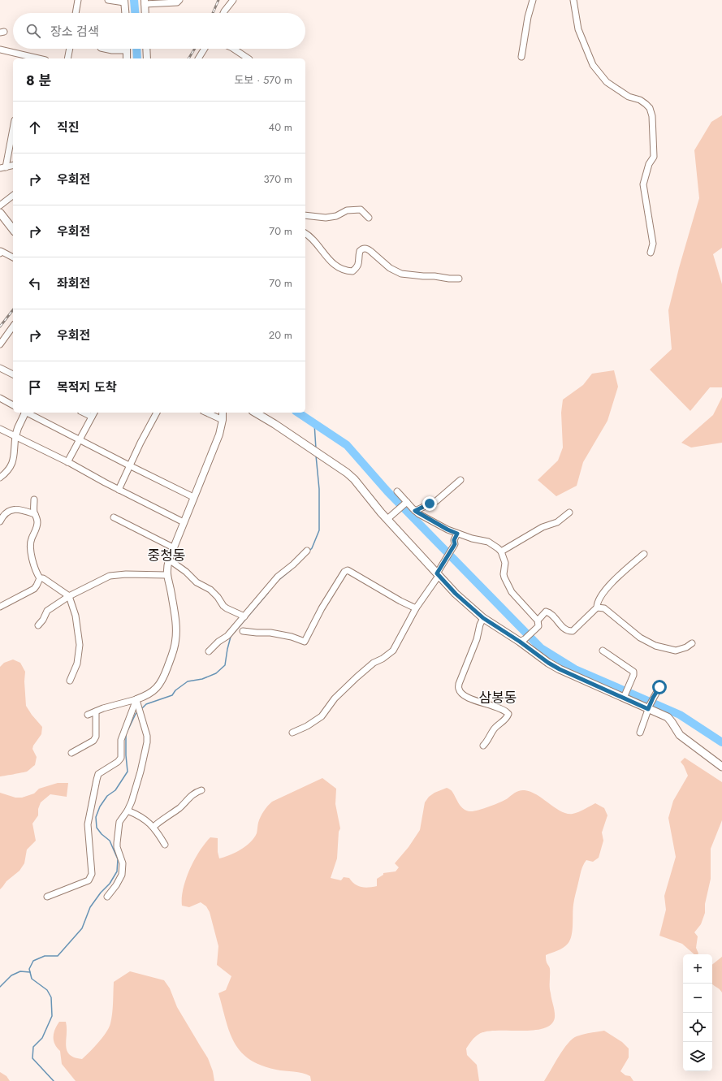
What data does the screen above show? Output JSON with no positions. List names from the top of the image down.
{
  "districts": ["중청동", "삼봉동"],
  "page": {
    "search": "장소 검색",
    "heading": ["8 분", "도보 · 570 m"],
    "list": [
      ["직진", "40 m"],
      ["우회전", "370 m"],
      ["우회전", "70 m"],
      ["좌회전", "70 m"],
      ["우회전", "20 m"],
      "목적지 도착"
    ],
    "map_buttons": ["+", "−"]
  }
}
